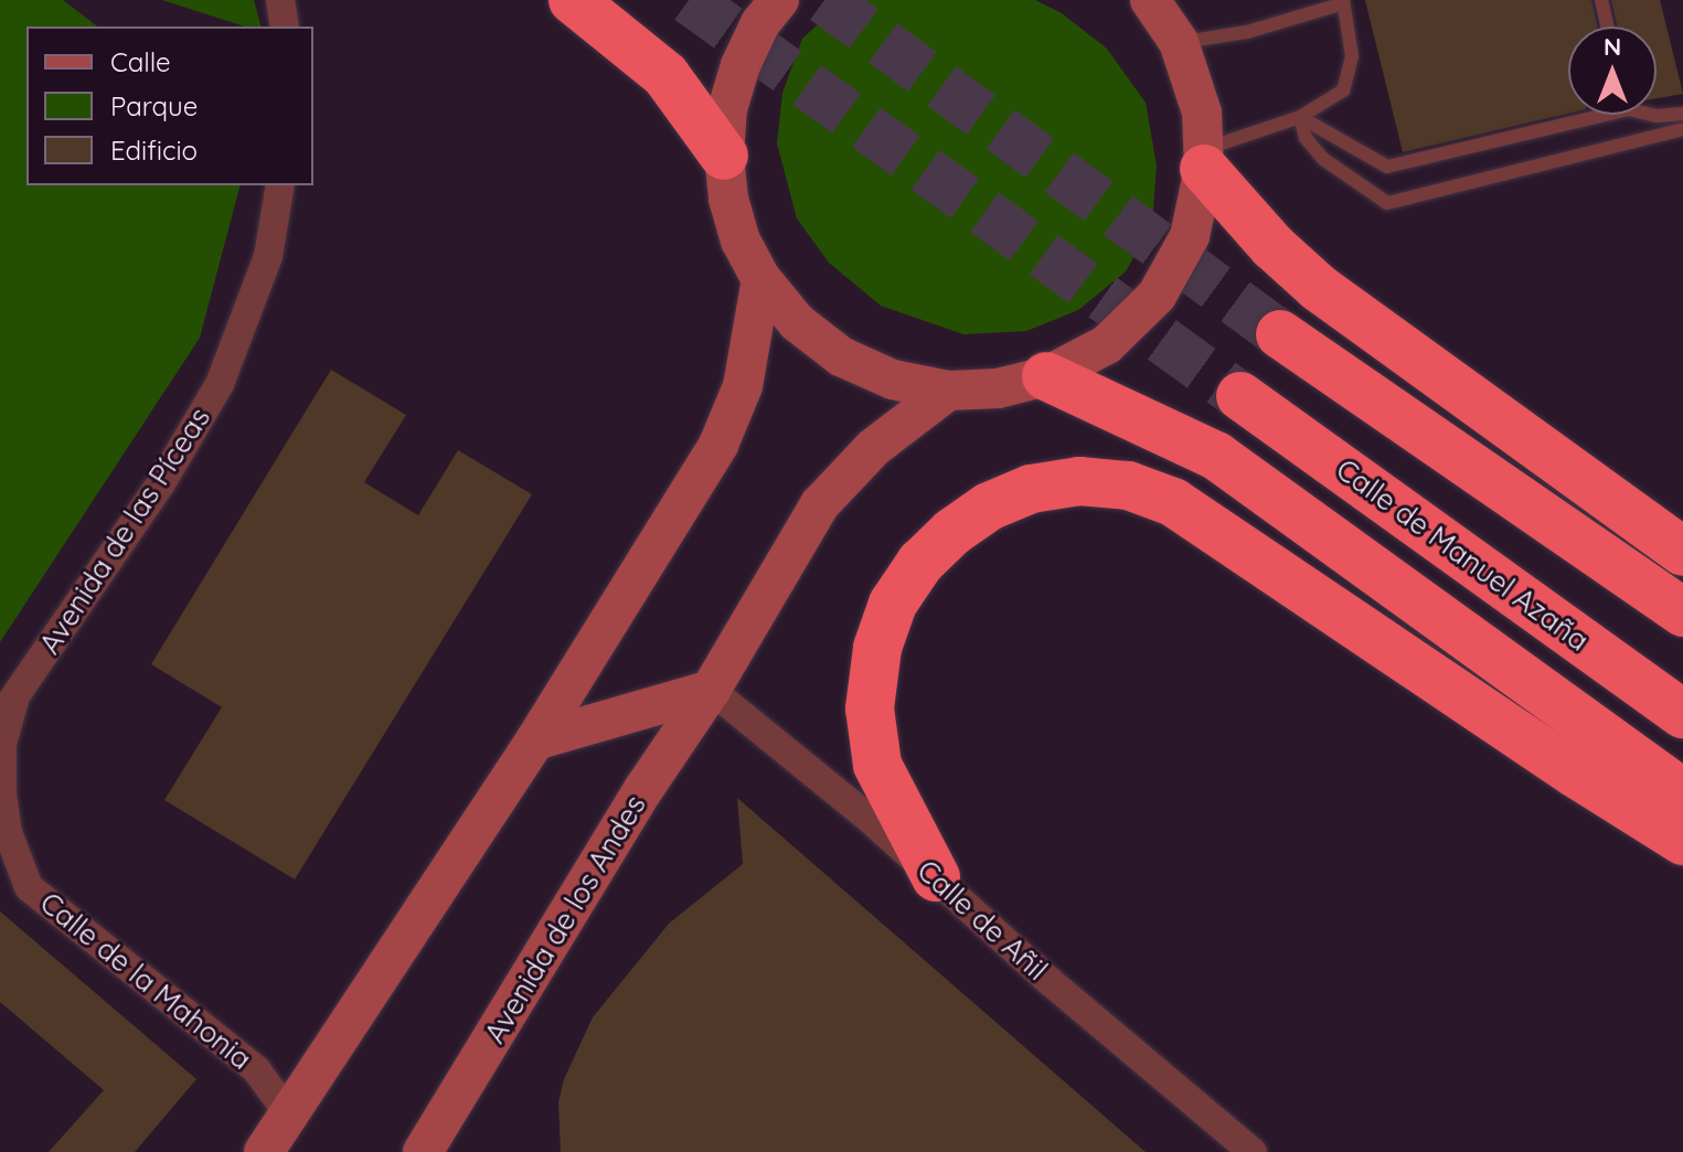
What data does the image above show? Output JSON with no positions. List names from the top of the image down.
{
  "streets": {
    "highway": ["Calle de Manuel Azaña"],
    "main road": ["Avenida de los Andes"],
    "street": ["Avenida de las Píceas", "Calle de Añil", "Calle de la Mahonia"]
  },
  "crossings": [
    ["Avenida de las Píceas", "Calle de la Mahonia"],
    ["Avenida de los Andes", "Calle de Añil"]
  ],
  "legend": ["Calle", "Parque", "Edificio"],
  "north": "top"
}
